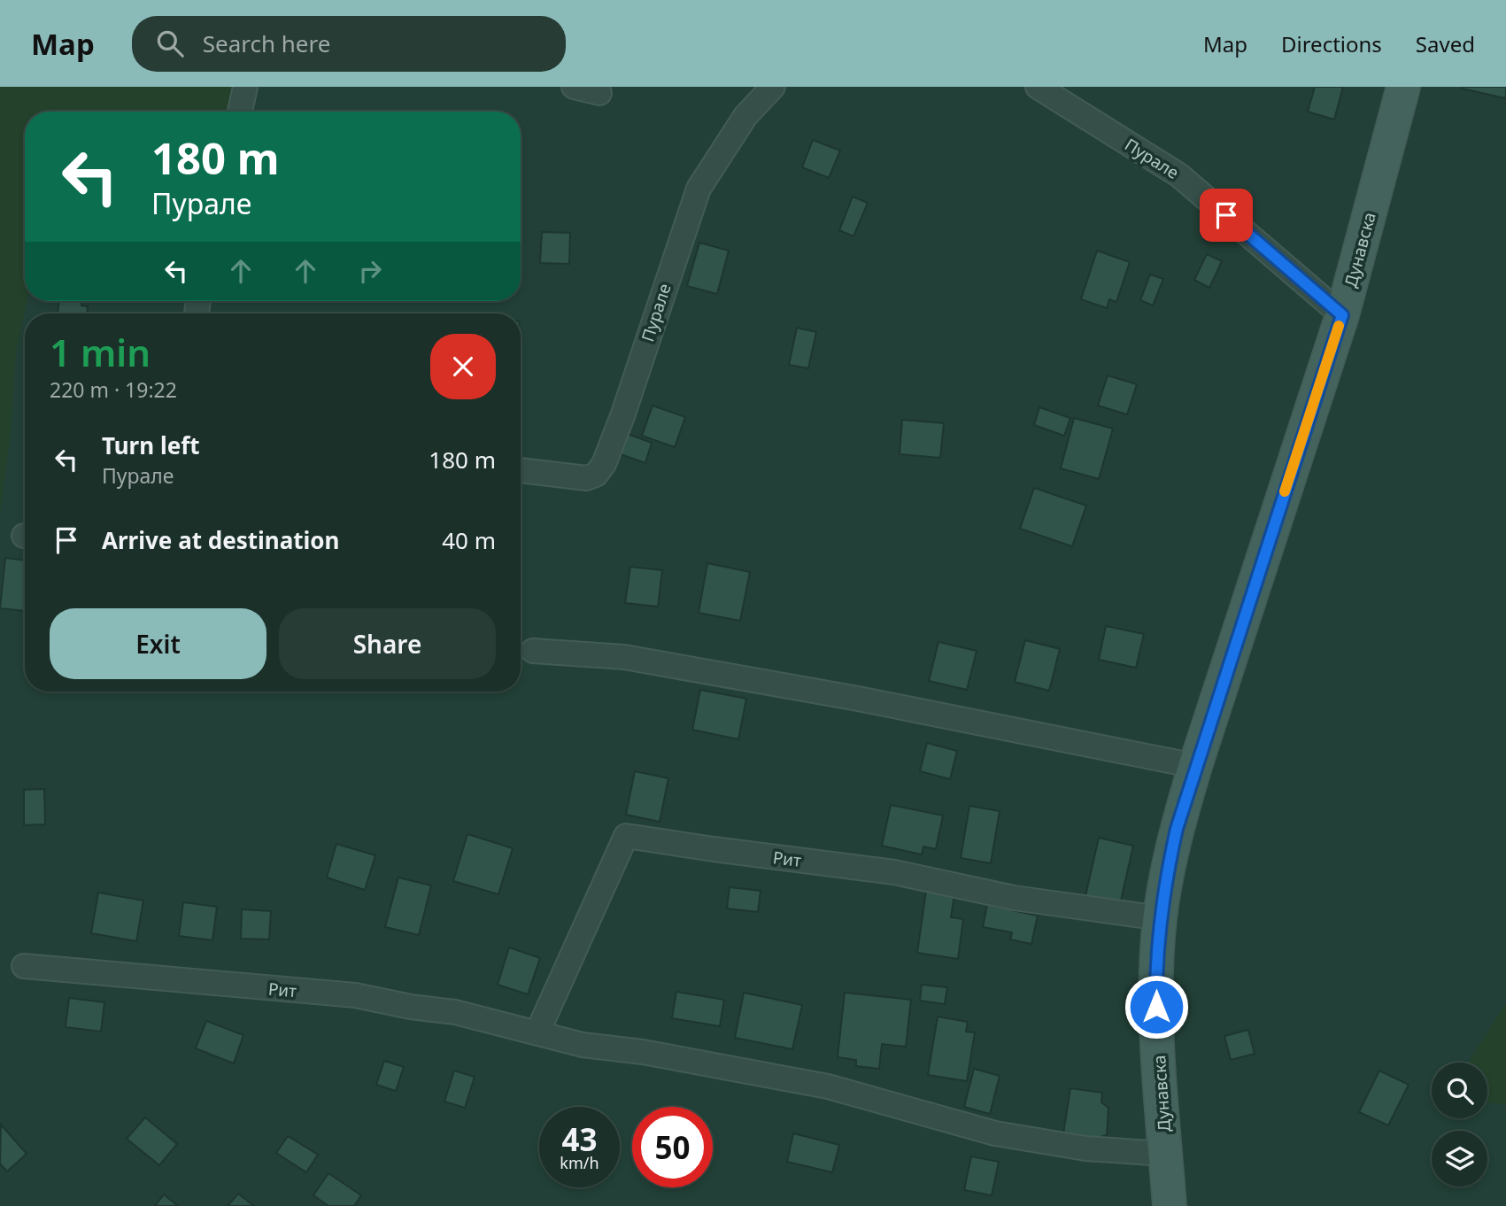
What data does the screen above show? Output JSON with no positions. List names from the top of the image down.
{
  "streets": {
    "main road": ["Дунавска"],
    "street": ["Пурале", "Рит"]
  },
  "crossings": [
    ["Пурале", "Дунавска"],
    ["Дунавска", "Рит"]
  ],
  "page": {
    "header": "Map",
    "search": "Search here",
    "nav": ["Map", "Directions", "Saved"],
    "turn": ["180 m", "Пурале"],
    "heading": ["1 min", "220 m · 19:22"],
    "list": [
      {
        "name": "Turn left",
        "note": "Пурале",
        "value": "180 m"
      },
      {
        "name": "Arrive at destination",
        "value": "40 m"
      }
    ],
    "buttons": ["Exit", "Share"],
    "speed": "43 km/h",
    "limit": "50"
  }
}
